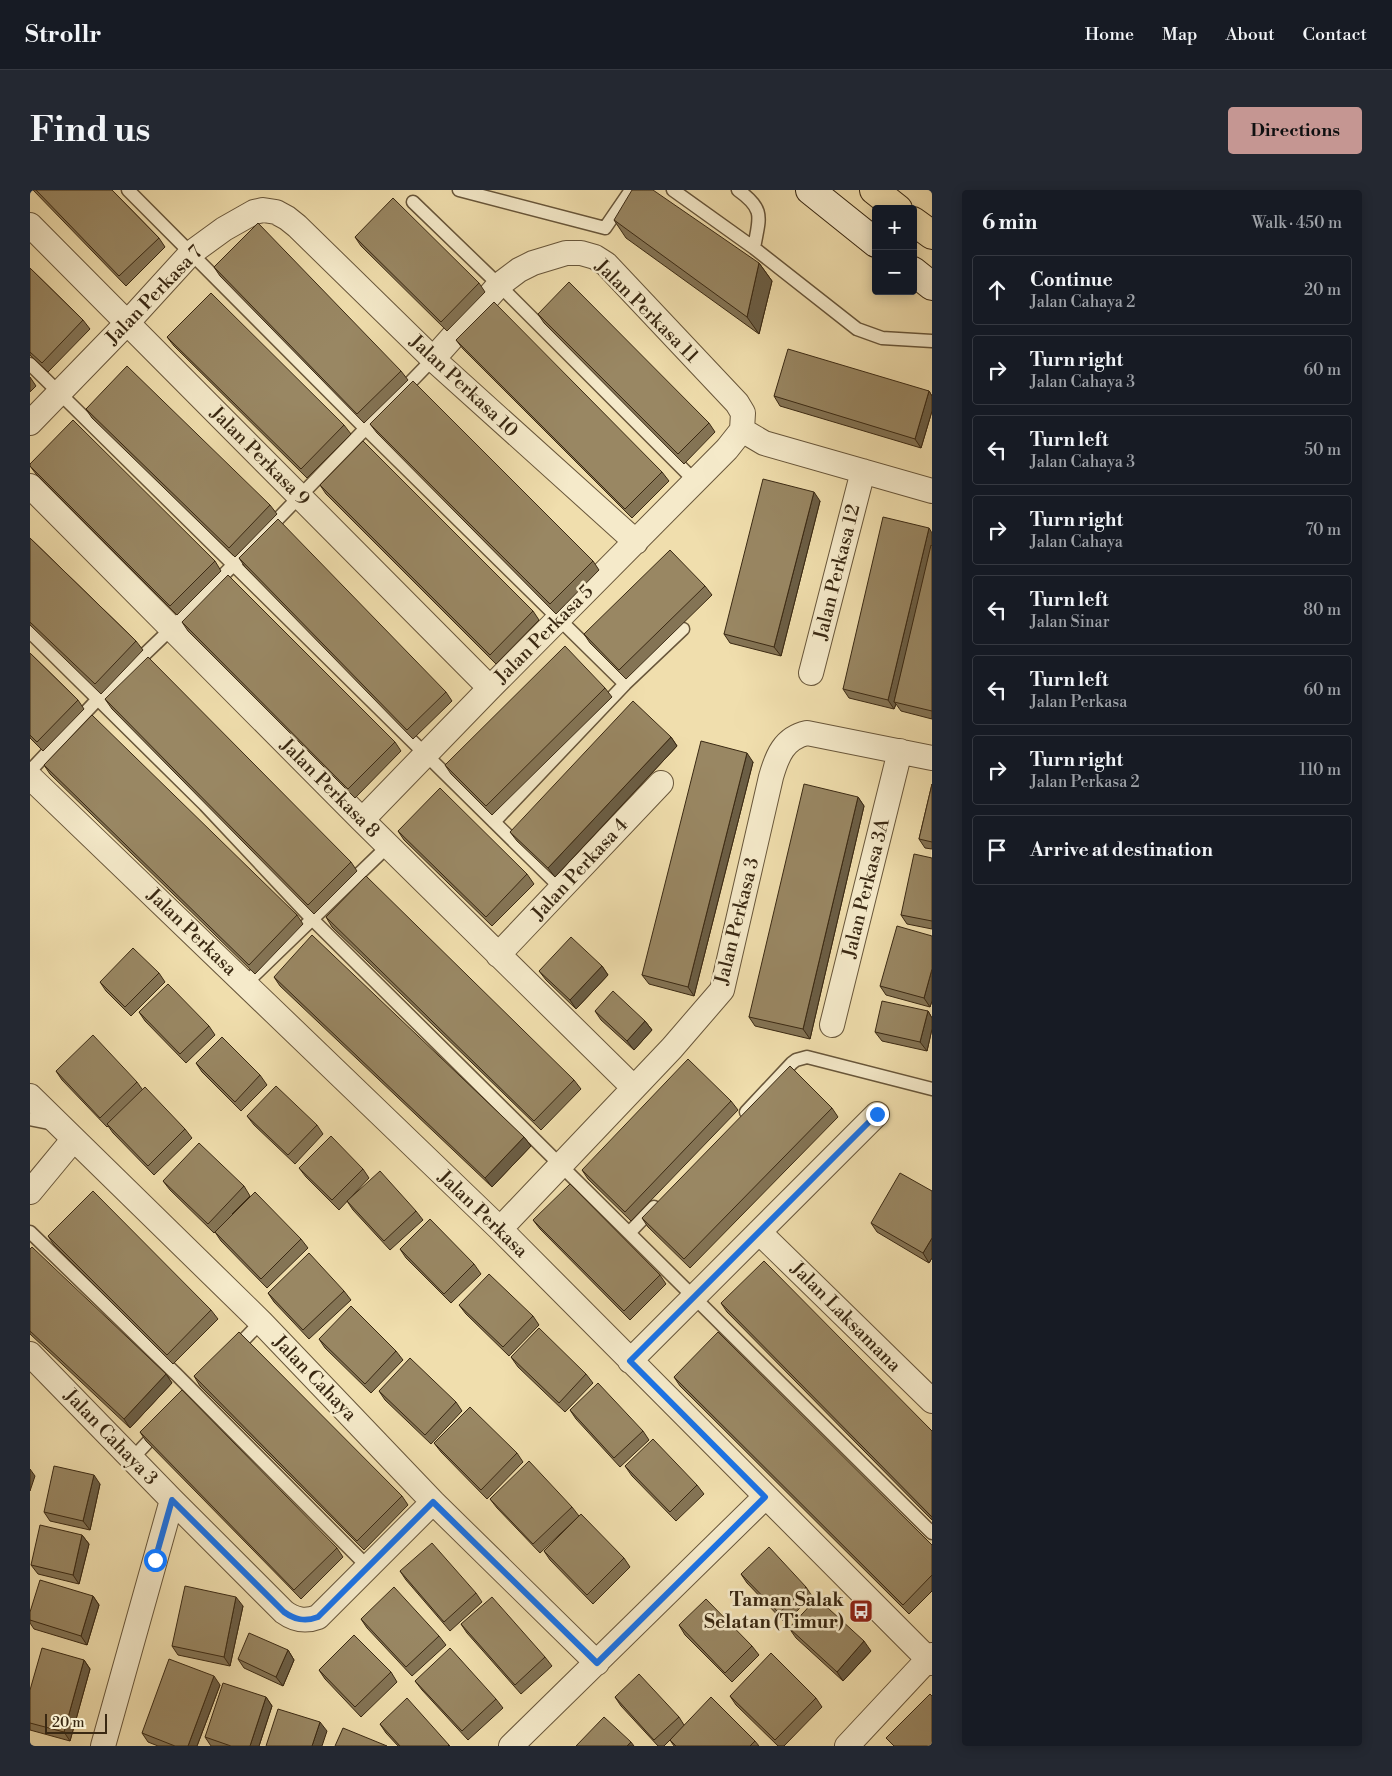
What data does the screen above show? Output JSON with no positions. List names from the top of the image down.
{
  "streets": {
    "street": [
      "Jalan Perkasa 7",
      "Jalan Perkasa 11",
      "Jalan Perkasa 10",
      "Jalan Perkasa 9",
      "Jalan Perkasa 12",
      "Jalan Perkasa 5",
      "Jalan Perkasa 8",
      "Jalan Perkasa 4",
      "Jalan Perkasa 3A",
      "Jalan Perkasa 3",
      "Jalan Perkasa",
      "Jalan Laksamana",
      "Jalan Cahaya",
      "Jalan Cahaya 3"
    ]
  },
  "crossings": [
    ["Jalan Perkasa 7", "Jalan Perkasa 10"],
    ["Jalan Perkasa 7", "Jalan Perkasa 9"],
    ["Jalan Perkasa 11", "Jalan Perkasa 10"],
    ["Jalan Perkasa 11", "Jalan Perkasa 5"],
    ["Jalan Perkasa 10", "Jalan Perkasa 5"],
    ["Jalan Perkasa 9", "Jalan Perkasa 5"],
    ["Jalan Perkasa 5", "Jalan Perkasa 8"],
    ["Jalan Perkasa 8", "Jalan Perkasa 4"],
    ["Jalan Perkasa 8", "Jalan Perkasa 3"],
    ["Jalan Perkasa 3A", "Jalan Perkasa 3"],
    ["Jalan Perkasa 3", "Jalan Perkasa"],
    ["Jalan Cahaya", "Jalan Cahaya 3"]
  ],
  "places": {
    "bus stop": ["Taman Salak Selatan (Timur)"]
  },
  "scale_bar": "20 m",
  "page": {
    "header": "Strollr",
    "nav": [
      "Home",
      "Map",
      "About",
      "Contact"
    ],
    "buttons": "Directions",
    "title": "Find us",
    "heading": ["6 min", "Walk · 450 m"],
    "map_buttons": ["+", "−"],
    "list": [
      ["Continue", "Jalan Cahaya 2", "20 m"],
      ["Turn right", "Jalan Cahaya 3", "60 m"],
      ["Turn left", "Jalan Cahaya 3", "50 m"],
      ["Turn right", "Jalan Cahaya", "70 m"],
      ["Turn left", "Jalan Sinar", "80 m"],
      ["Turn left", "Jalan Perkasa", "60 m"],
      ["Turn right", "Jalan Perkasa 2", "110 m"],
      "Arrive at destination"
    ],
    "scale": "20 m"
  }
}
